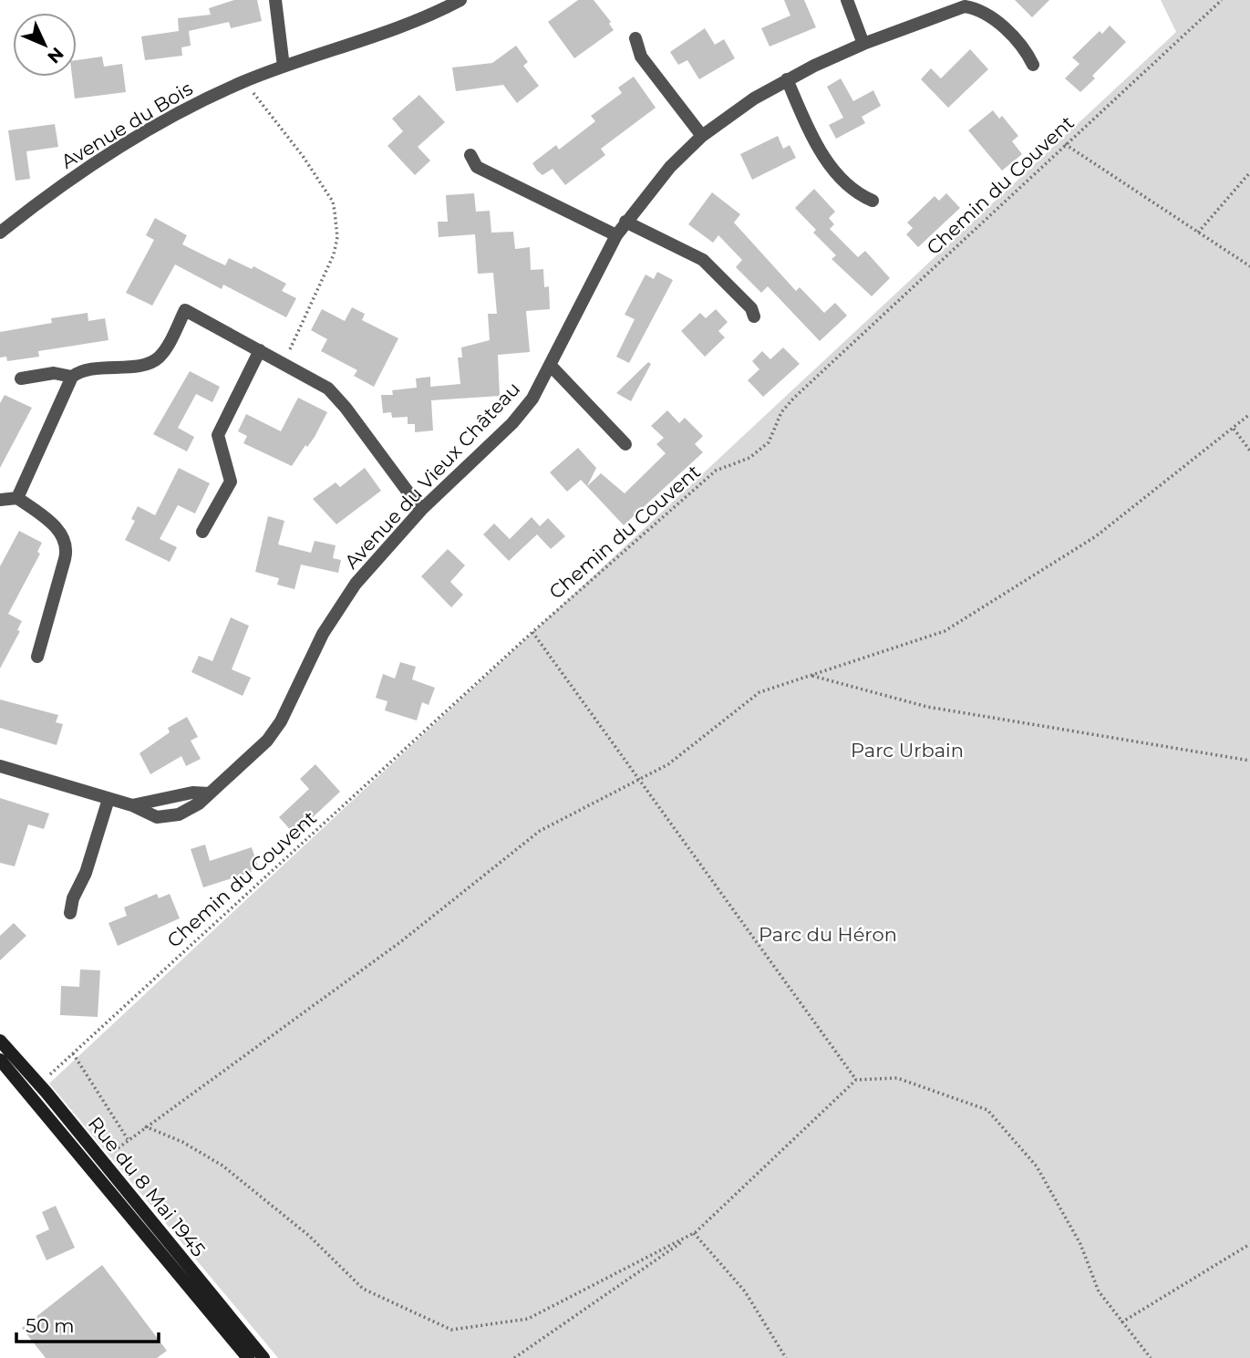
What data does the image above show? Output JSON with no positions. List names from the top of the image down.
{
  "streets": {
    "main road": ["Rue du 8 Mai 1945"],
    "street": ["Avenue du Bois", "Avenue du Vieux Château"],
    "path": ["Chemin du Couvent"]
  },
  "crossings": [
    ["Chemin du Couvent", "Rue du 8 Mai 1945"]
  ],
  "parks": ["Parc Urbain", "Parc du Héron"],
  "scale_bar": "50 m",
  "north": "bottom right"
}
